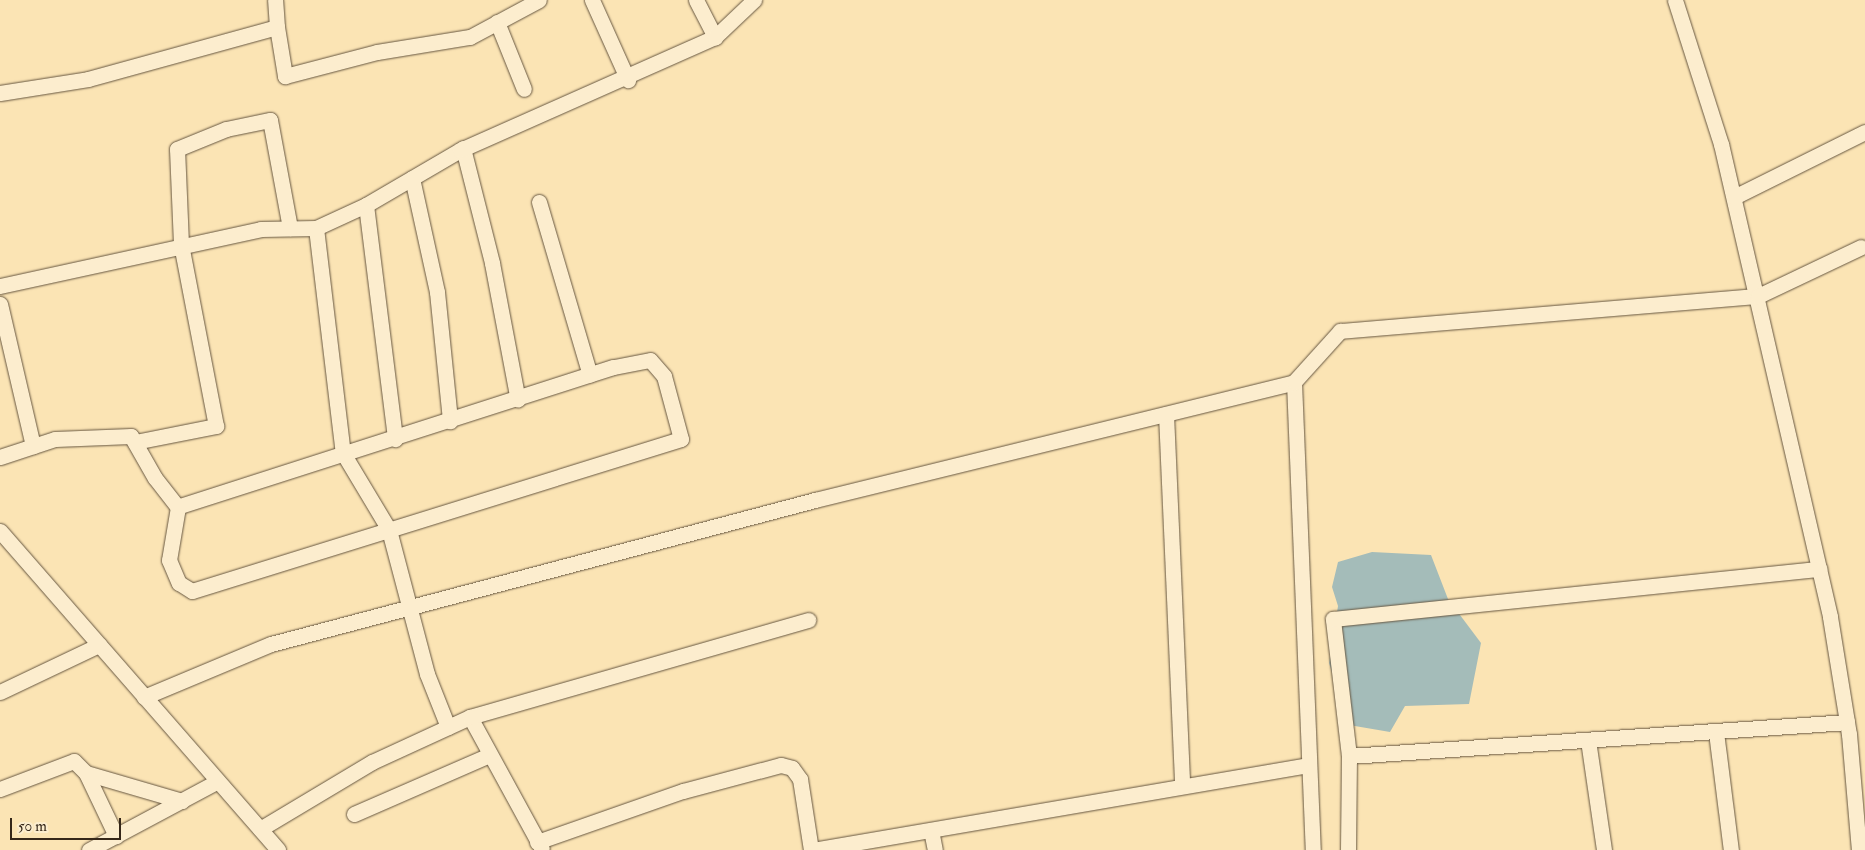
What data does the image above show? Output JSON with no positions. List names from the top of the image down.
{
  "scale_bar": "50 m"
}
